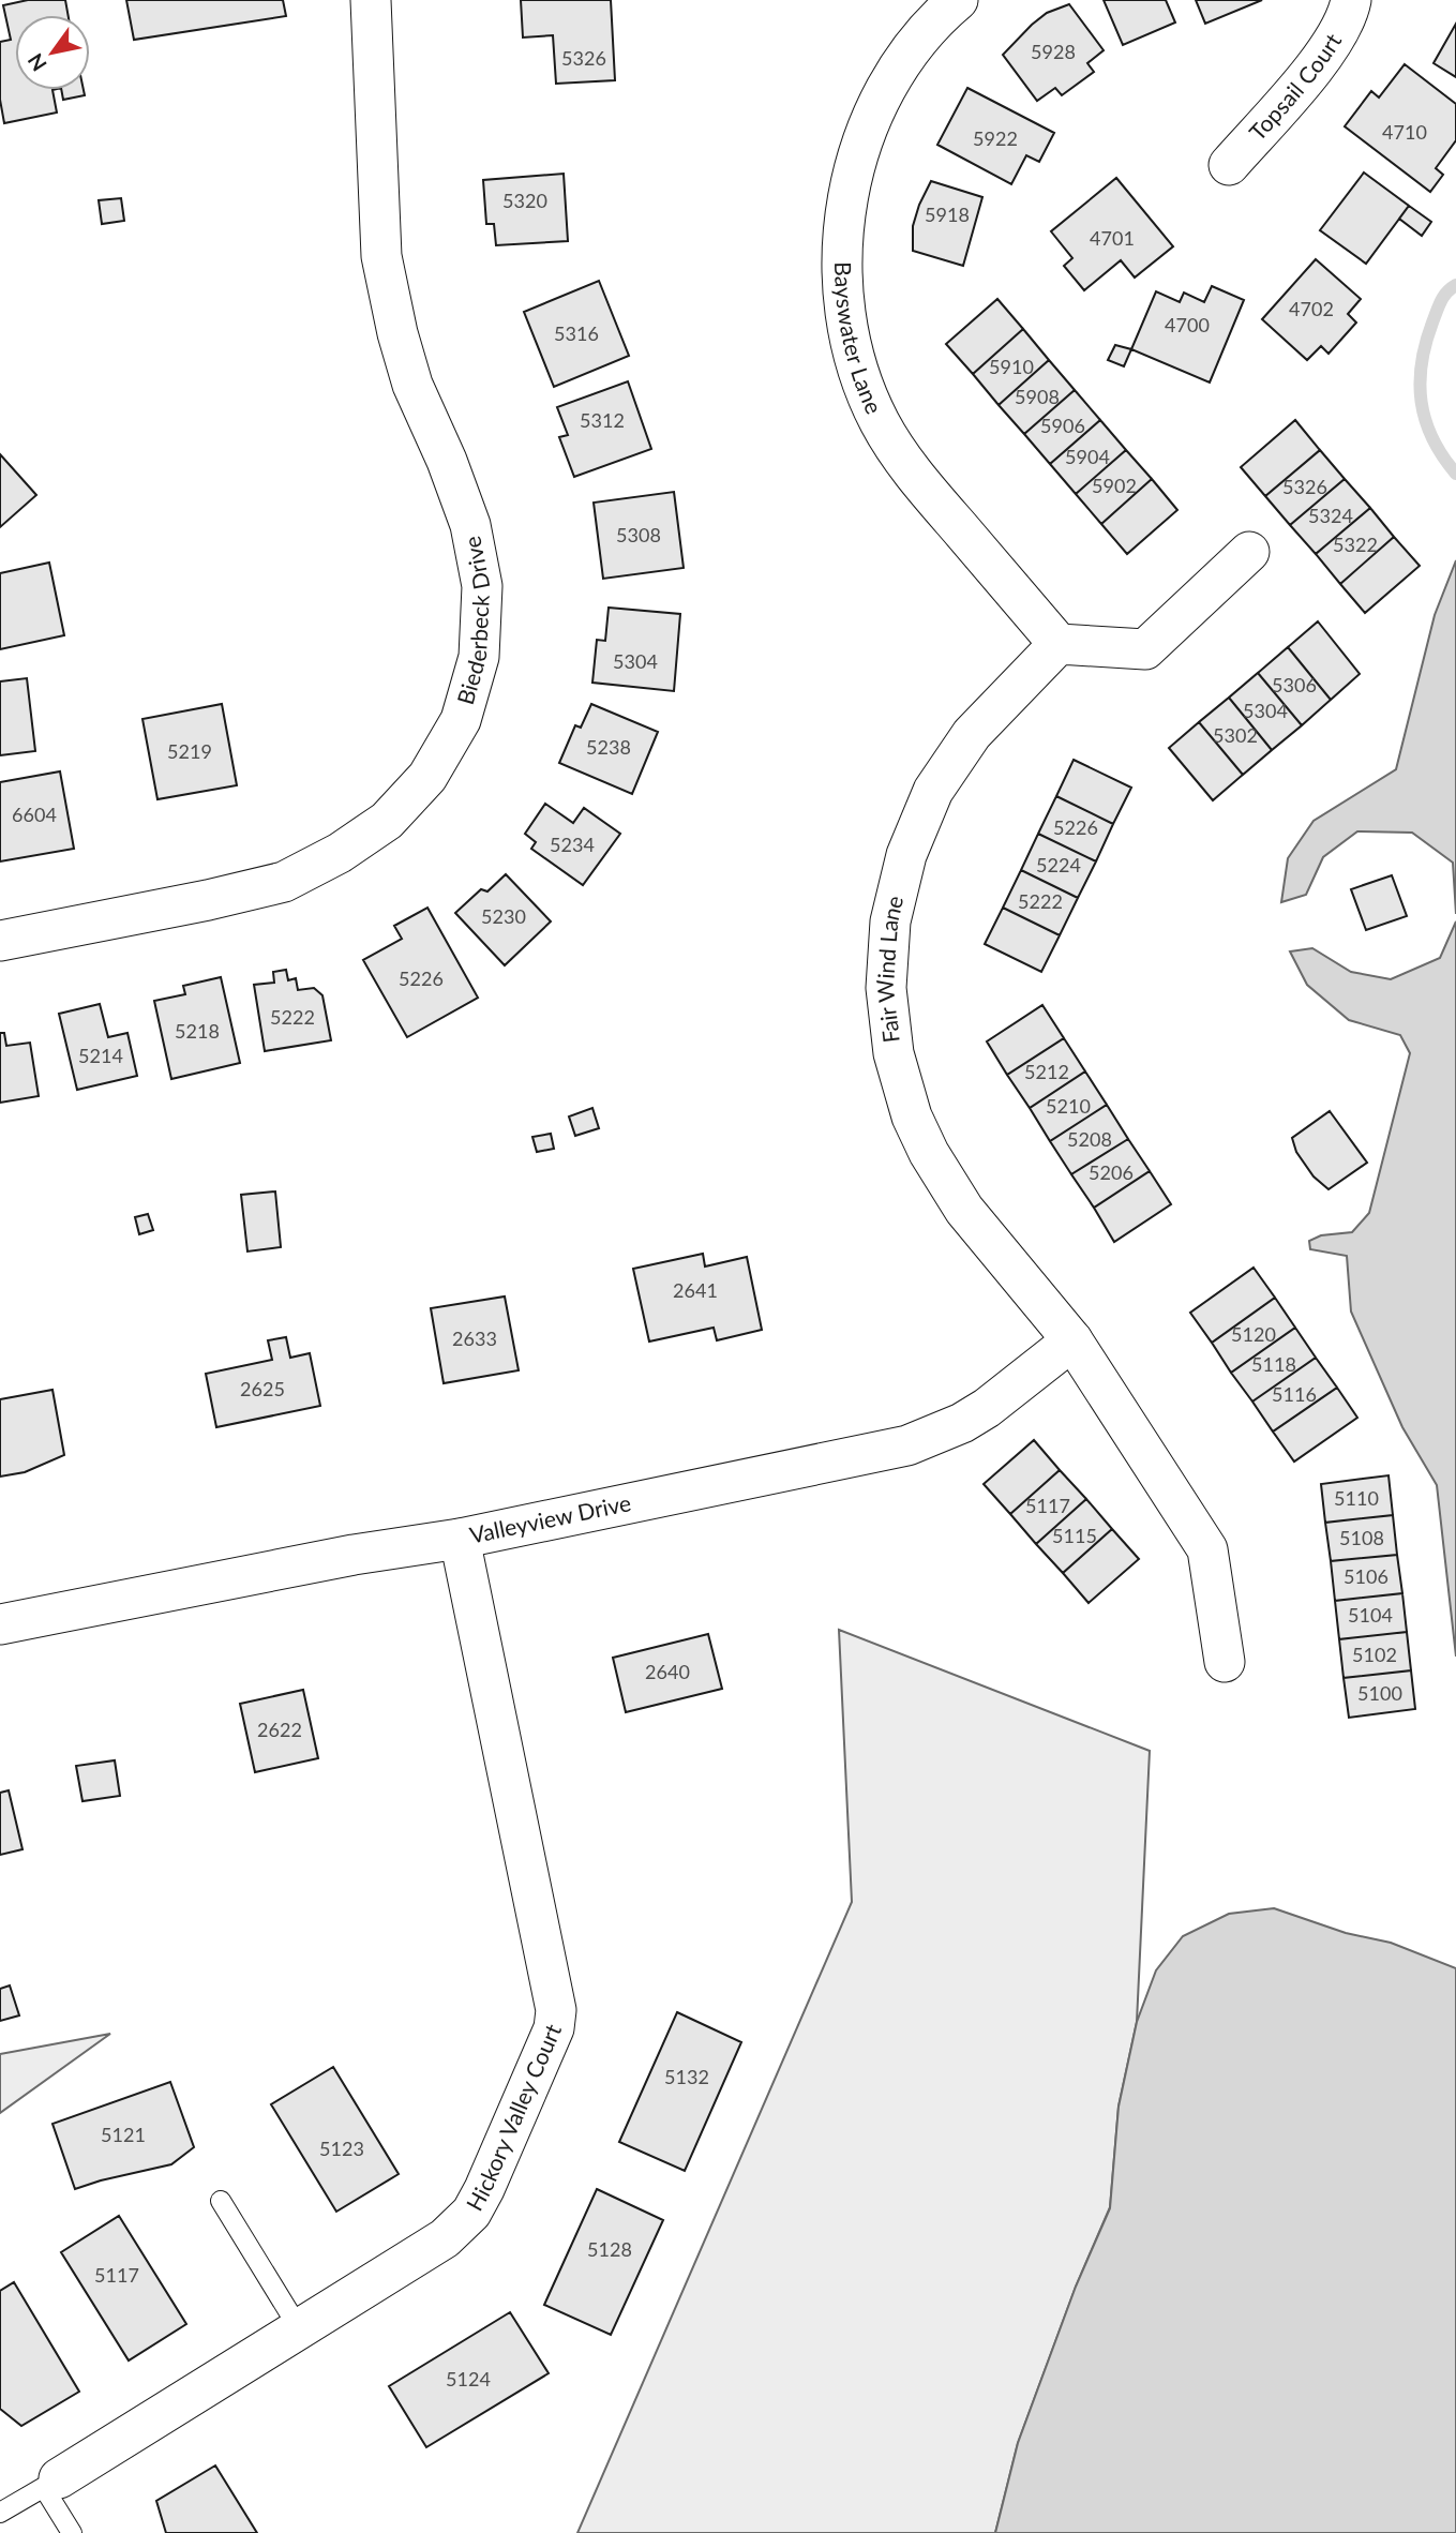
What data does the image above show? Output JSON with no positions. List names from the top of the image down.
{
  "streets": {
    "street": [
      "Topsail Court",
      "Bayswater Lane",
      "Biederbeck Drive",
      "Fair Wind Lane",
      "Valleyview Drive",
      "Hickory Valley Court"
    ]
  },
  "crossings": [
    ["Bayswater Lane", "Fair Wind Lane"],
    ["Fair Wind Lane", "Valleyview Drive"],
    ["Valleyview Drive", "Hickory Valley Court"]
  ],
  "house_numbers": [
    "5928",
    "5326",
    "4710",
    "5922",
    "5320",
    "5918",
    "4701",
    "4702",
    "4700",
    "5316",
    "5910",
    "5908",
    "5312",
    "5906",
    "5904",
    "5902",
    "5326",
    "5324",
    "5308",
    "5322",
    "5304",
    "5306",
    "5304",
    "5302",
    "5238",
    "5219",
    "6604",
    "5226",
    "5234",
    "5224",
    "5222",
    "5230",
    "5226",
    "5222",
    "5218",
    "5214",
    "5212",
    "5210",
    "5208",
    "5206",
    "2641",
    "5120",
    "2633",
    "5118",
    "2625",
    "5116",
    "5110",
    "5117",
    "5115",
    "5108",
    "5106",
    "5104",
    "5102",
    "2640",
    "5100",
    "2622",
    "5132",
    "5121",
    "5123",
    "5128",
    "5117",
    "5124"
  ],
  "north": "bottom left"
}
